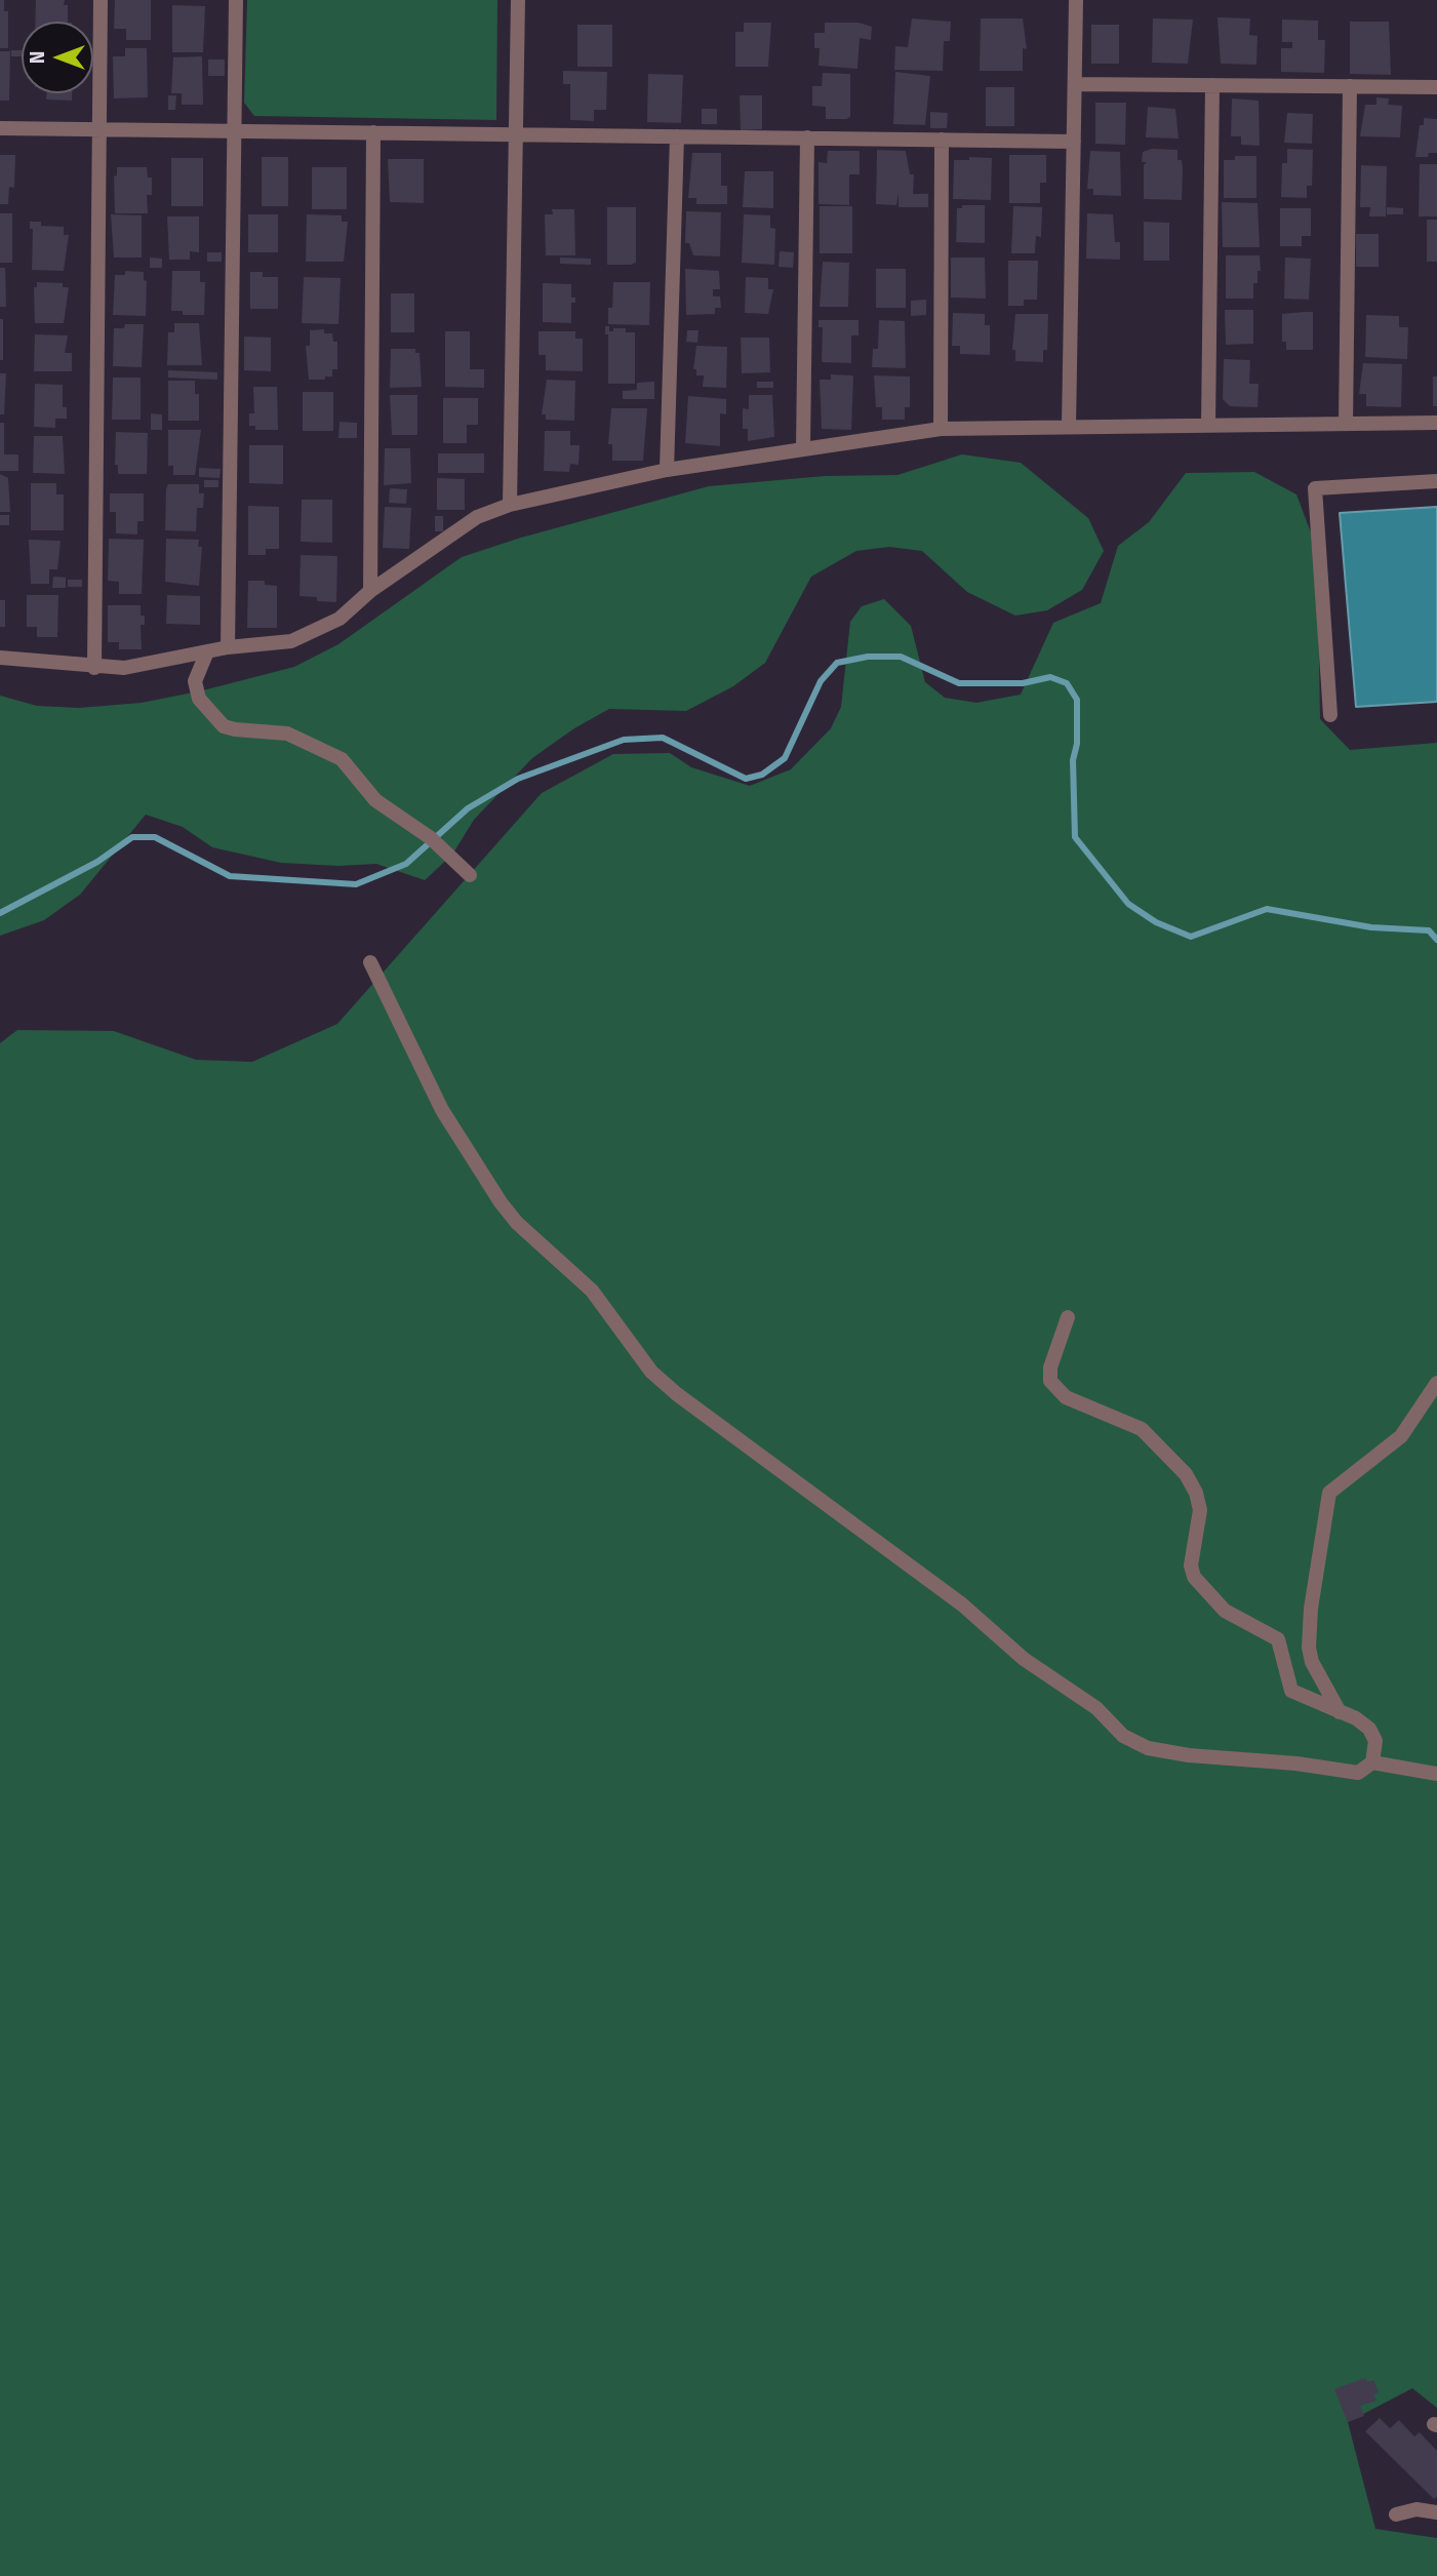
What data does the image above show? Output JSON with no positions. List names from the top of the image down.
{
  "north": "left"
}
